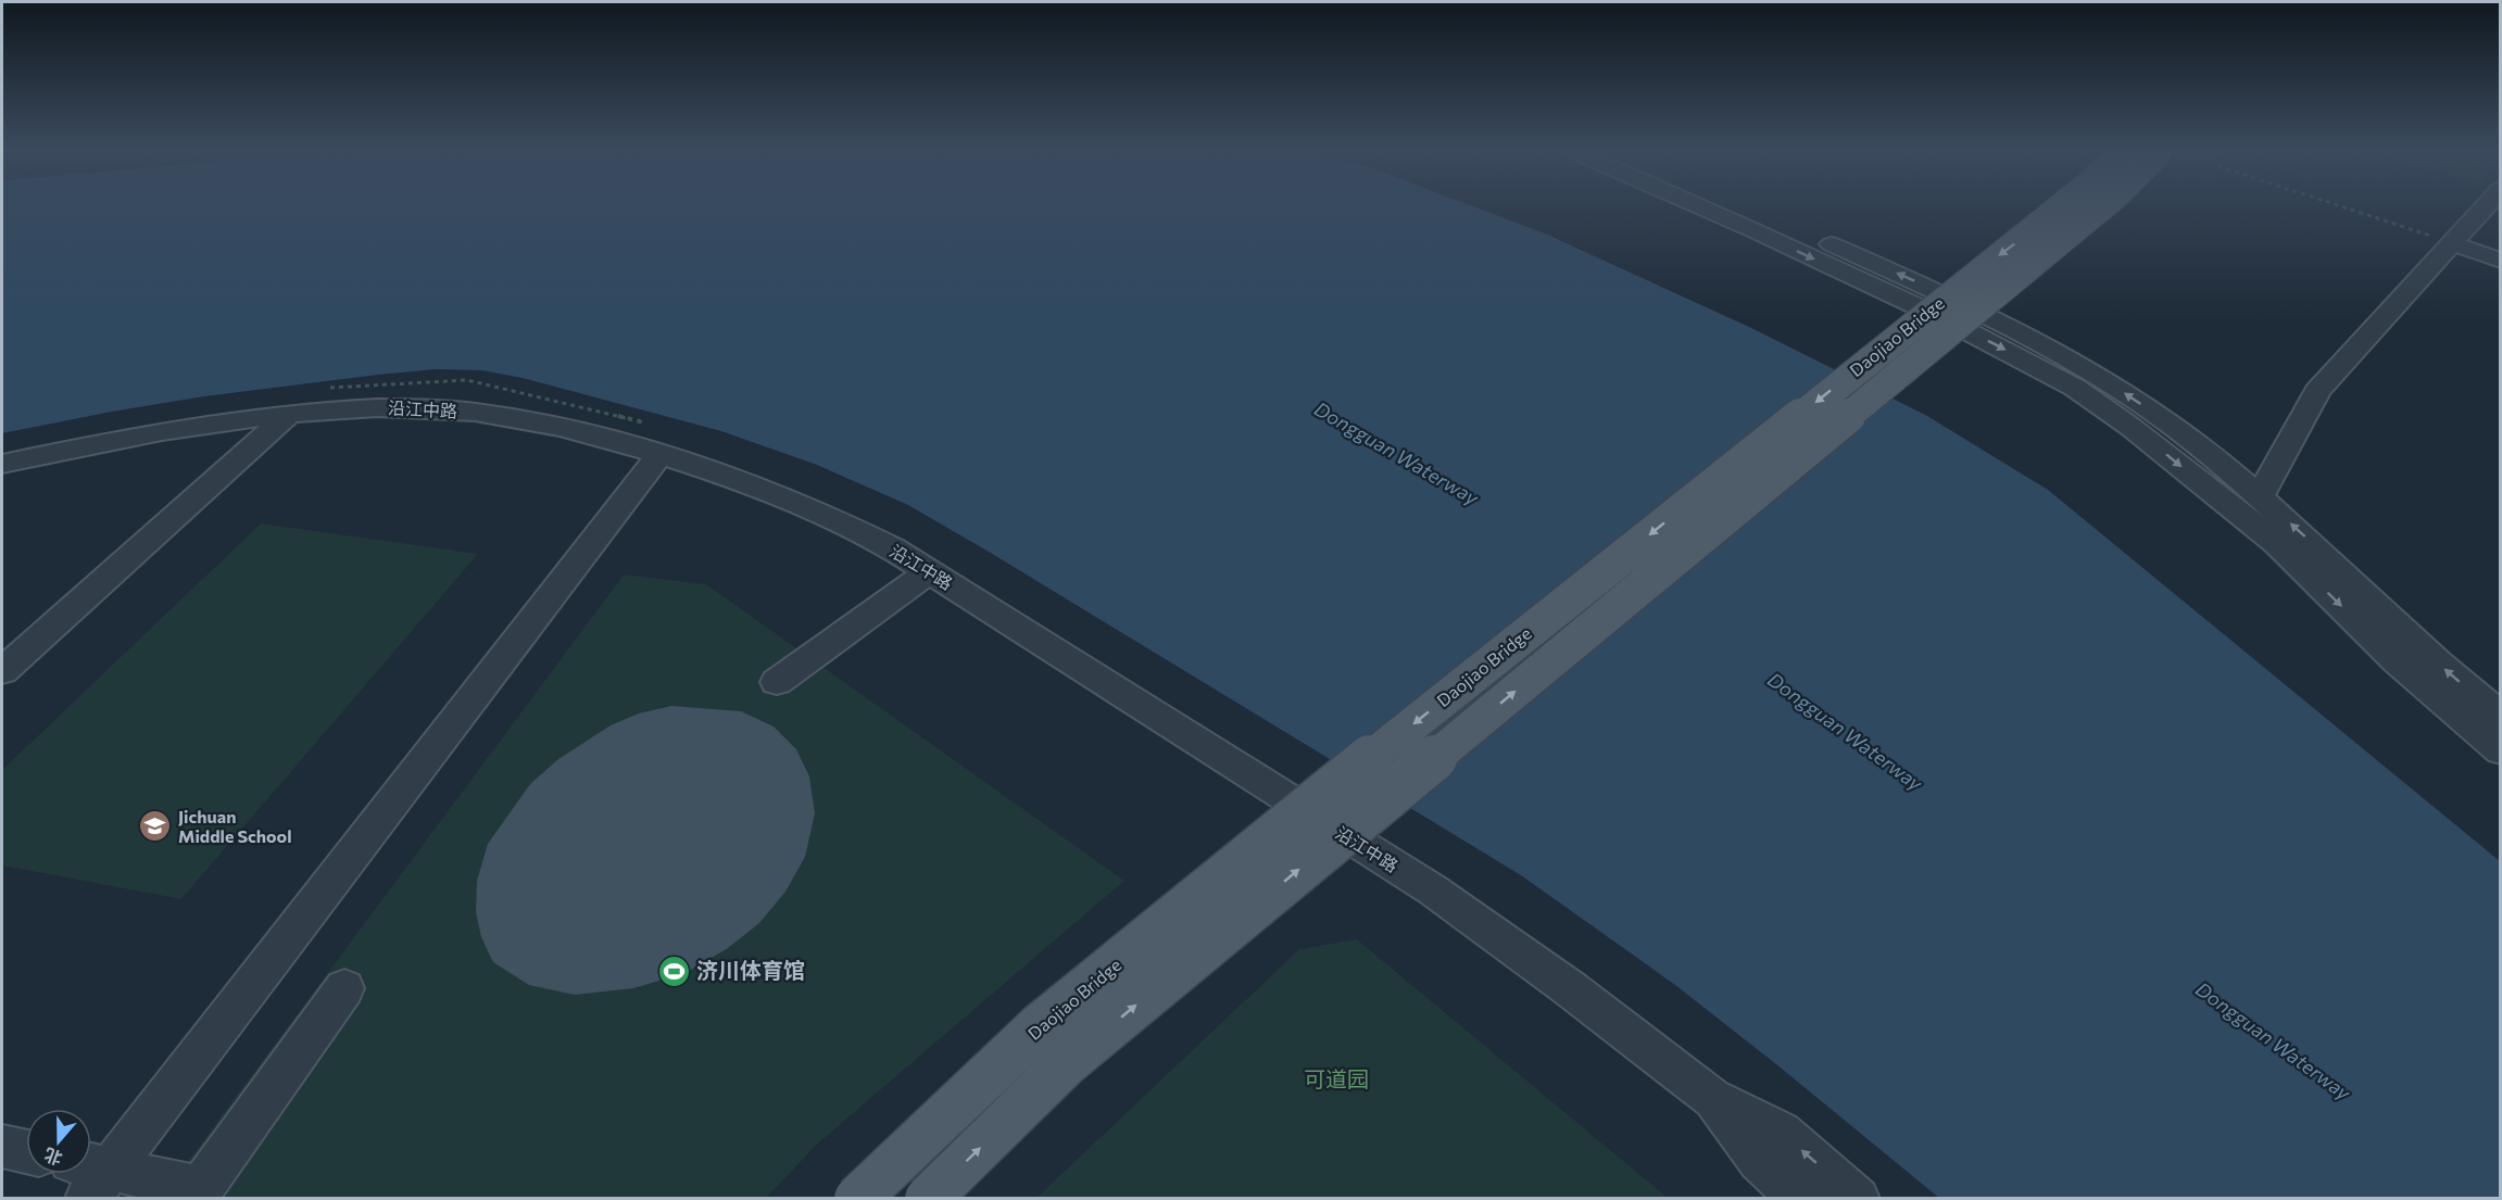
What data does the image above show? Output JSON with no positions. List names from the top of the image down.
{
  "streets": {
    "main road": ["Daojiao Bridge"],
    "street": ["沿江中路"]
  },
  "water": ["Dongguan Waterway"],
  "parks": ["可道园"],
  "places": {
    "school or university": ["Jichuan Middle School"],
    "sports": ["济川体育馆"]
  },
  "north": "bottom"
}
